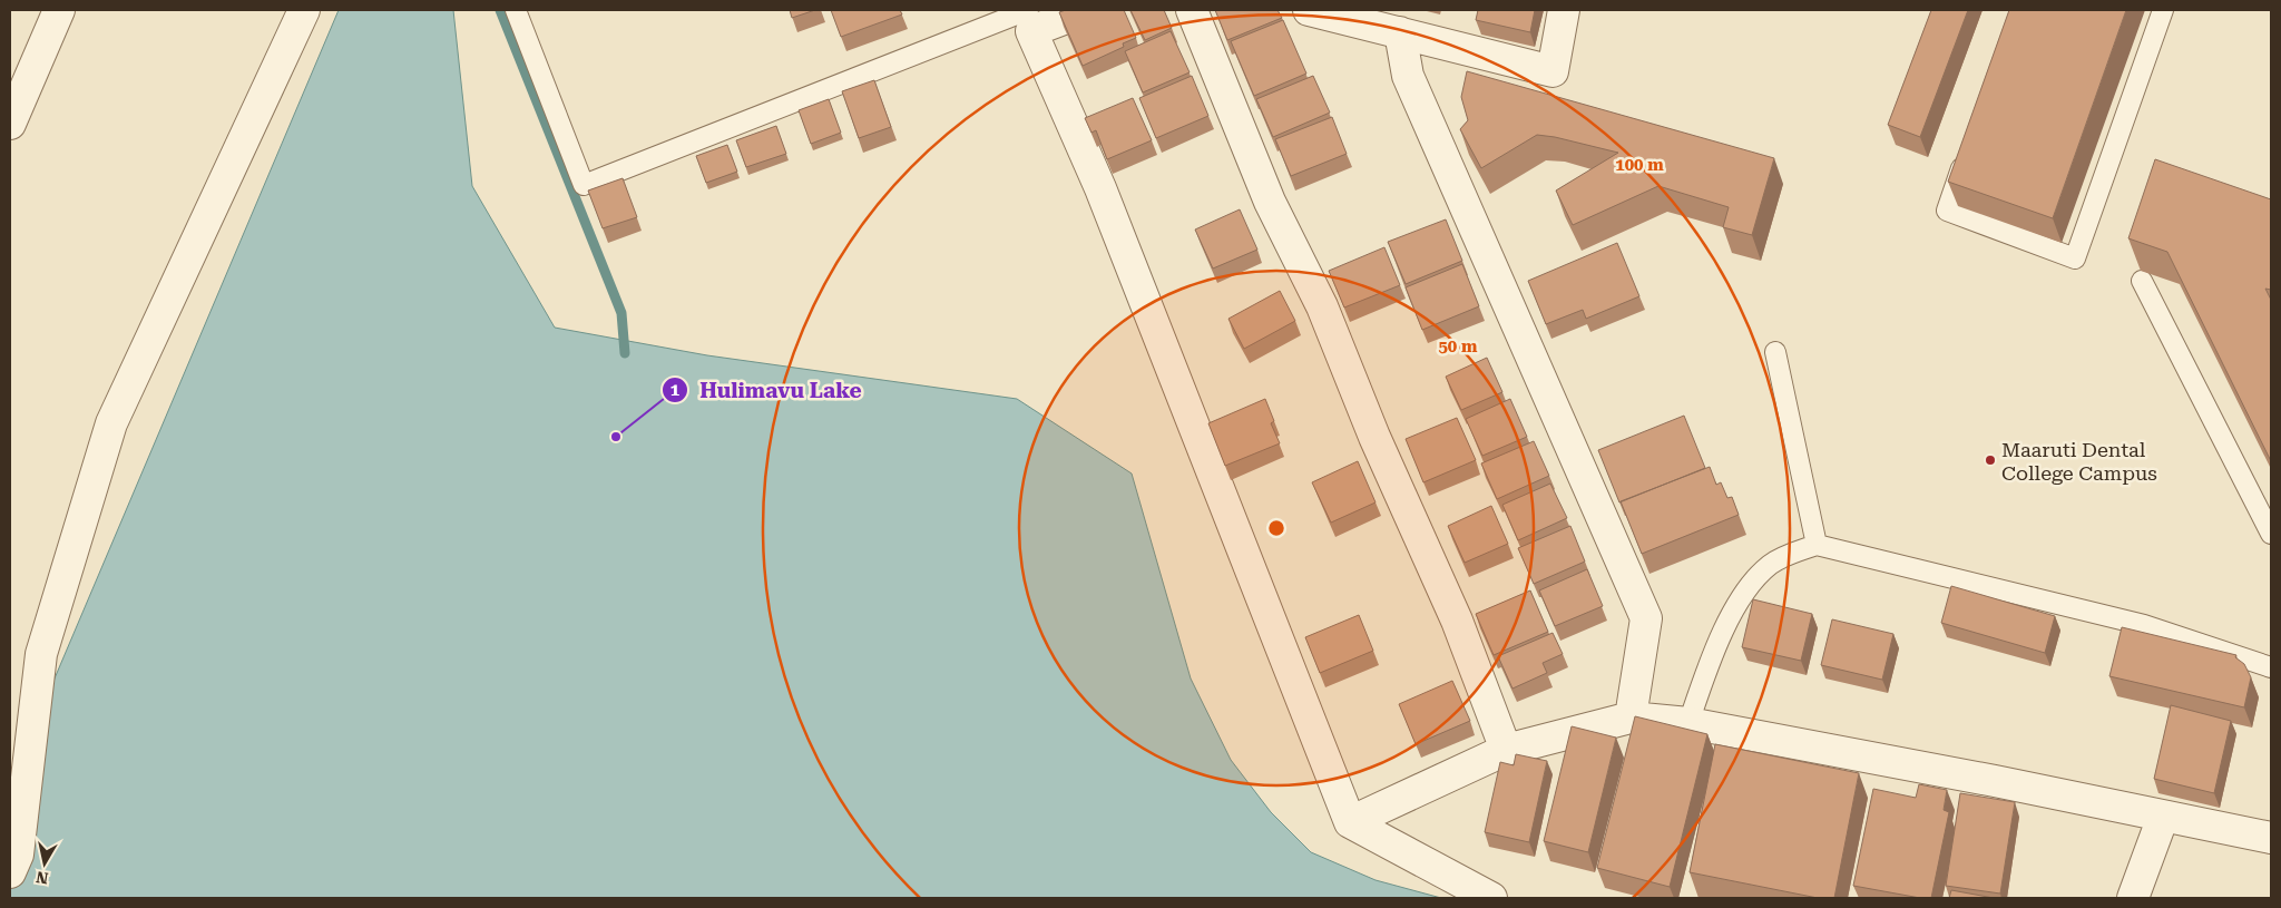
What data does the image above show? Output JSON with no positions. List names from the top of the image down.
{
  "places": ["Hulimavu Lake", "Maaruti Dental College Campus"],
  "north": "bottom",
  "rings": ["100 m", "50 m"]
}
